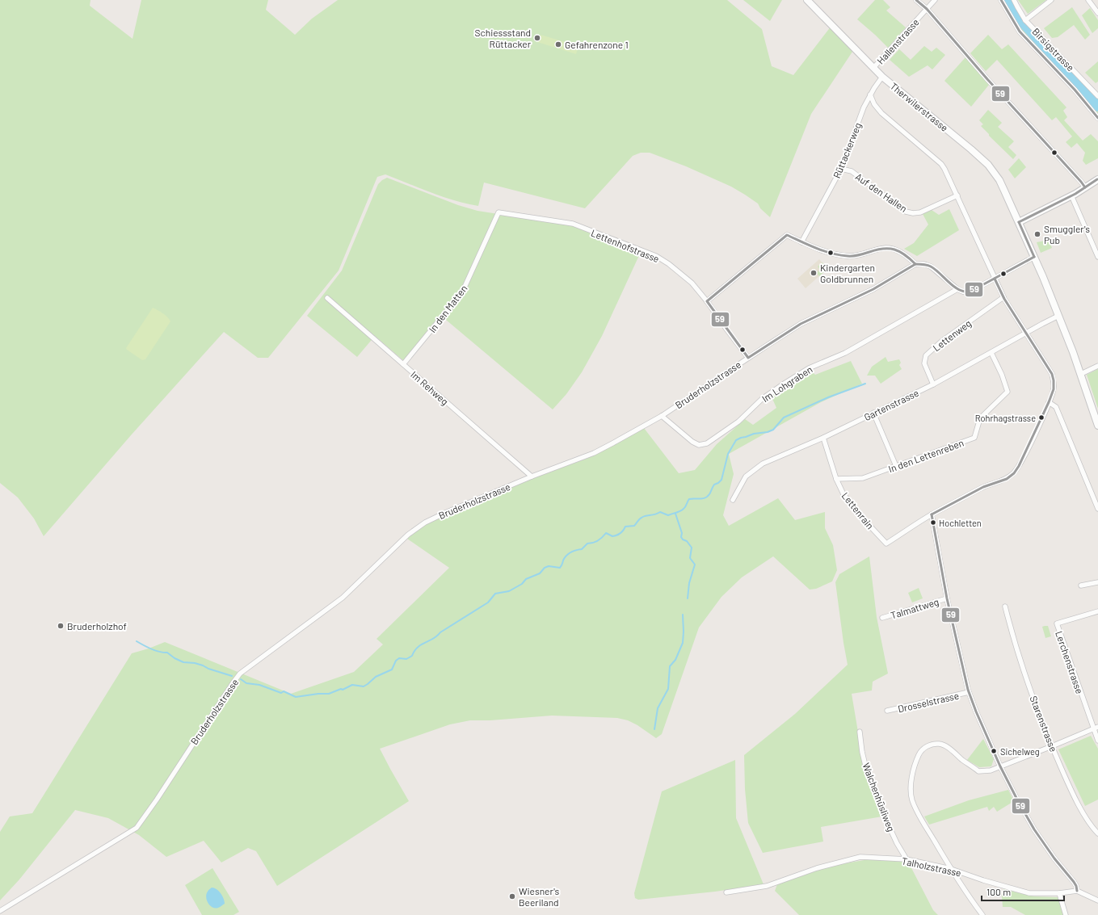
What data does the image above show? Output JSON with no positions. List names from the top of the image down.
{
  "streets": {
    "main road": ["Therwilerstrasse"],
    "street": [
      "Hallenstrasse",
      "Birsigstrasse",
      "Rüttackerweg",
      "Auf den Hallen",
      "Lettenhofstrasse",
      "In den Matten",
      "Lettenweg",
      "Im Lohgraben",
      "Bruderholzstrasse",
      "Im Rehweg",
      "Gartenstrasse",
      "In den Lettenreben",
      "Lettenrain",
      "Talmattweg",
      "Lerchenstrasse",
      "Drosselstrasse",
      "Starenstrasse",
      "Walchenhüsliweg",
      "Talholzstrasse"
    ]
  },
  "crossings": [
    ["Hallenstrasse", "Therwilerstrasse"],
    ["Therwilerstrasse", "Rüttackerweg"],
    ["Therwilerstrasse", "Gartenstrasse"],
    ["Rüttackerweg", "Auf den Hallen"],
    ["Lettenhofstrasse", "In den Matten"],
    ["Lettenhofstrasse", "Bruderholzstrasse"],
    ["In den Matten", "Im Rehweg"],
    ["Lettenweg", "Gartenstrasse"],
    ["Im Lohgraben", "Bruderholzstrasse"],
    ["Bruderholzstrasse", "Im Rehweg"],
    ["Gartenstrasse", "In den Lettenreben"],
    ["Gartenstrasse", "Lettenrain"],
    ["In den Lettenreben", "Lettenrain"],
    ["Lettenrain", "Drosselstrasse"],
    ["Talmattweg", "Drosselstrasse"],
    ["Drosselstrasse", "Talholzstrasse"],
    ["Walchenhüsliweg", "Talholzstrasse"]
  ],
  "places": [
    "Schiessstand Rüttacker",
    "Gefahrenzone 1",
    "Smuggler's Pub",
    "Kindergarten Goldbrunnen",
    "Rohrhagstrasse",
    "Hochletten",
    "Bruderholzhof",
    "Sichelweg",
    "Wiesner's Beeriland"
  ],
  "lines": ["transit line 59"],
  "scale_bar": "100 m"
}
